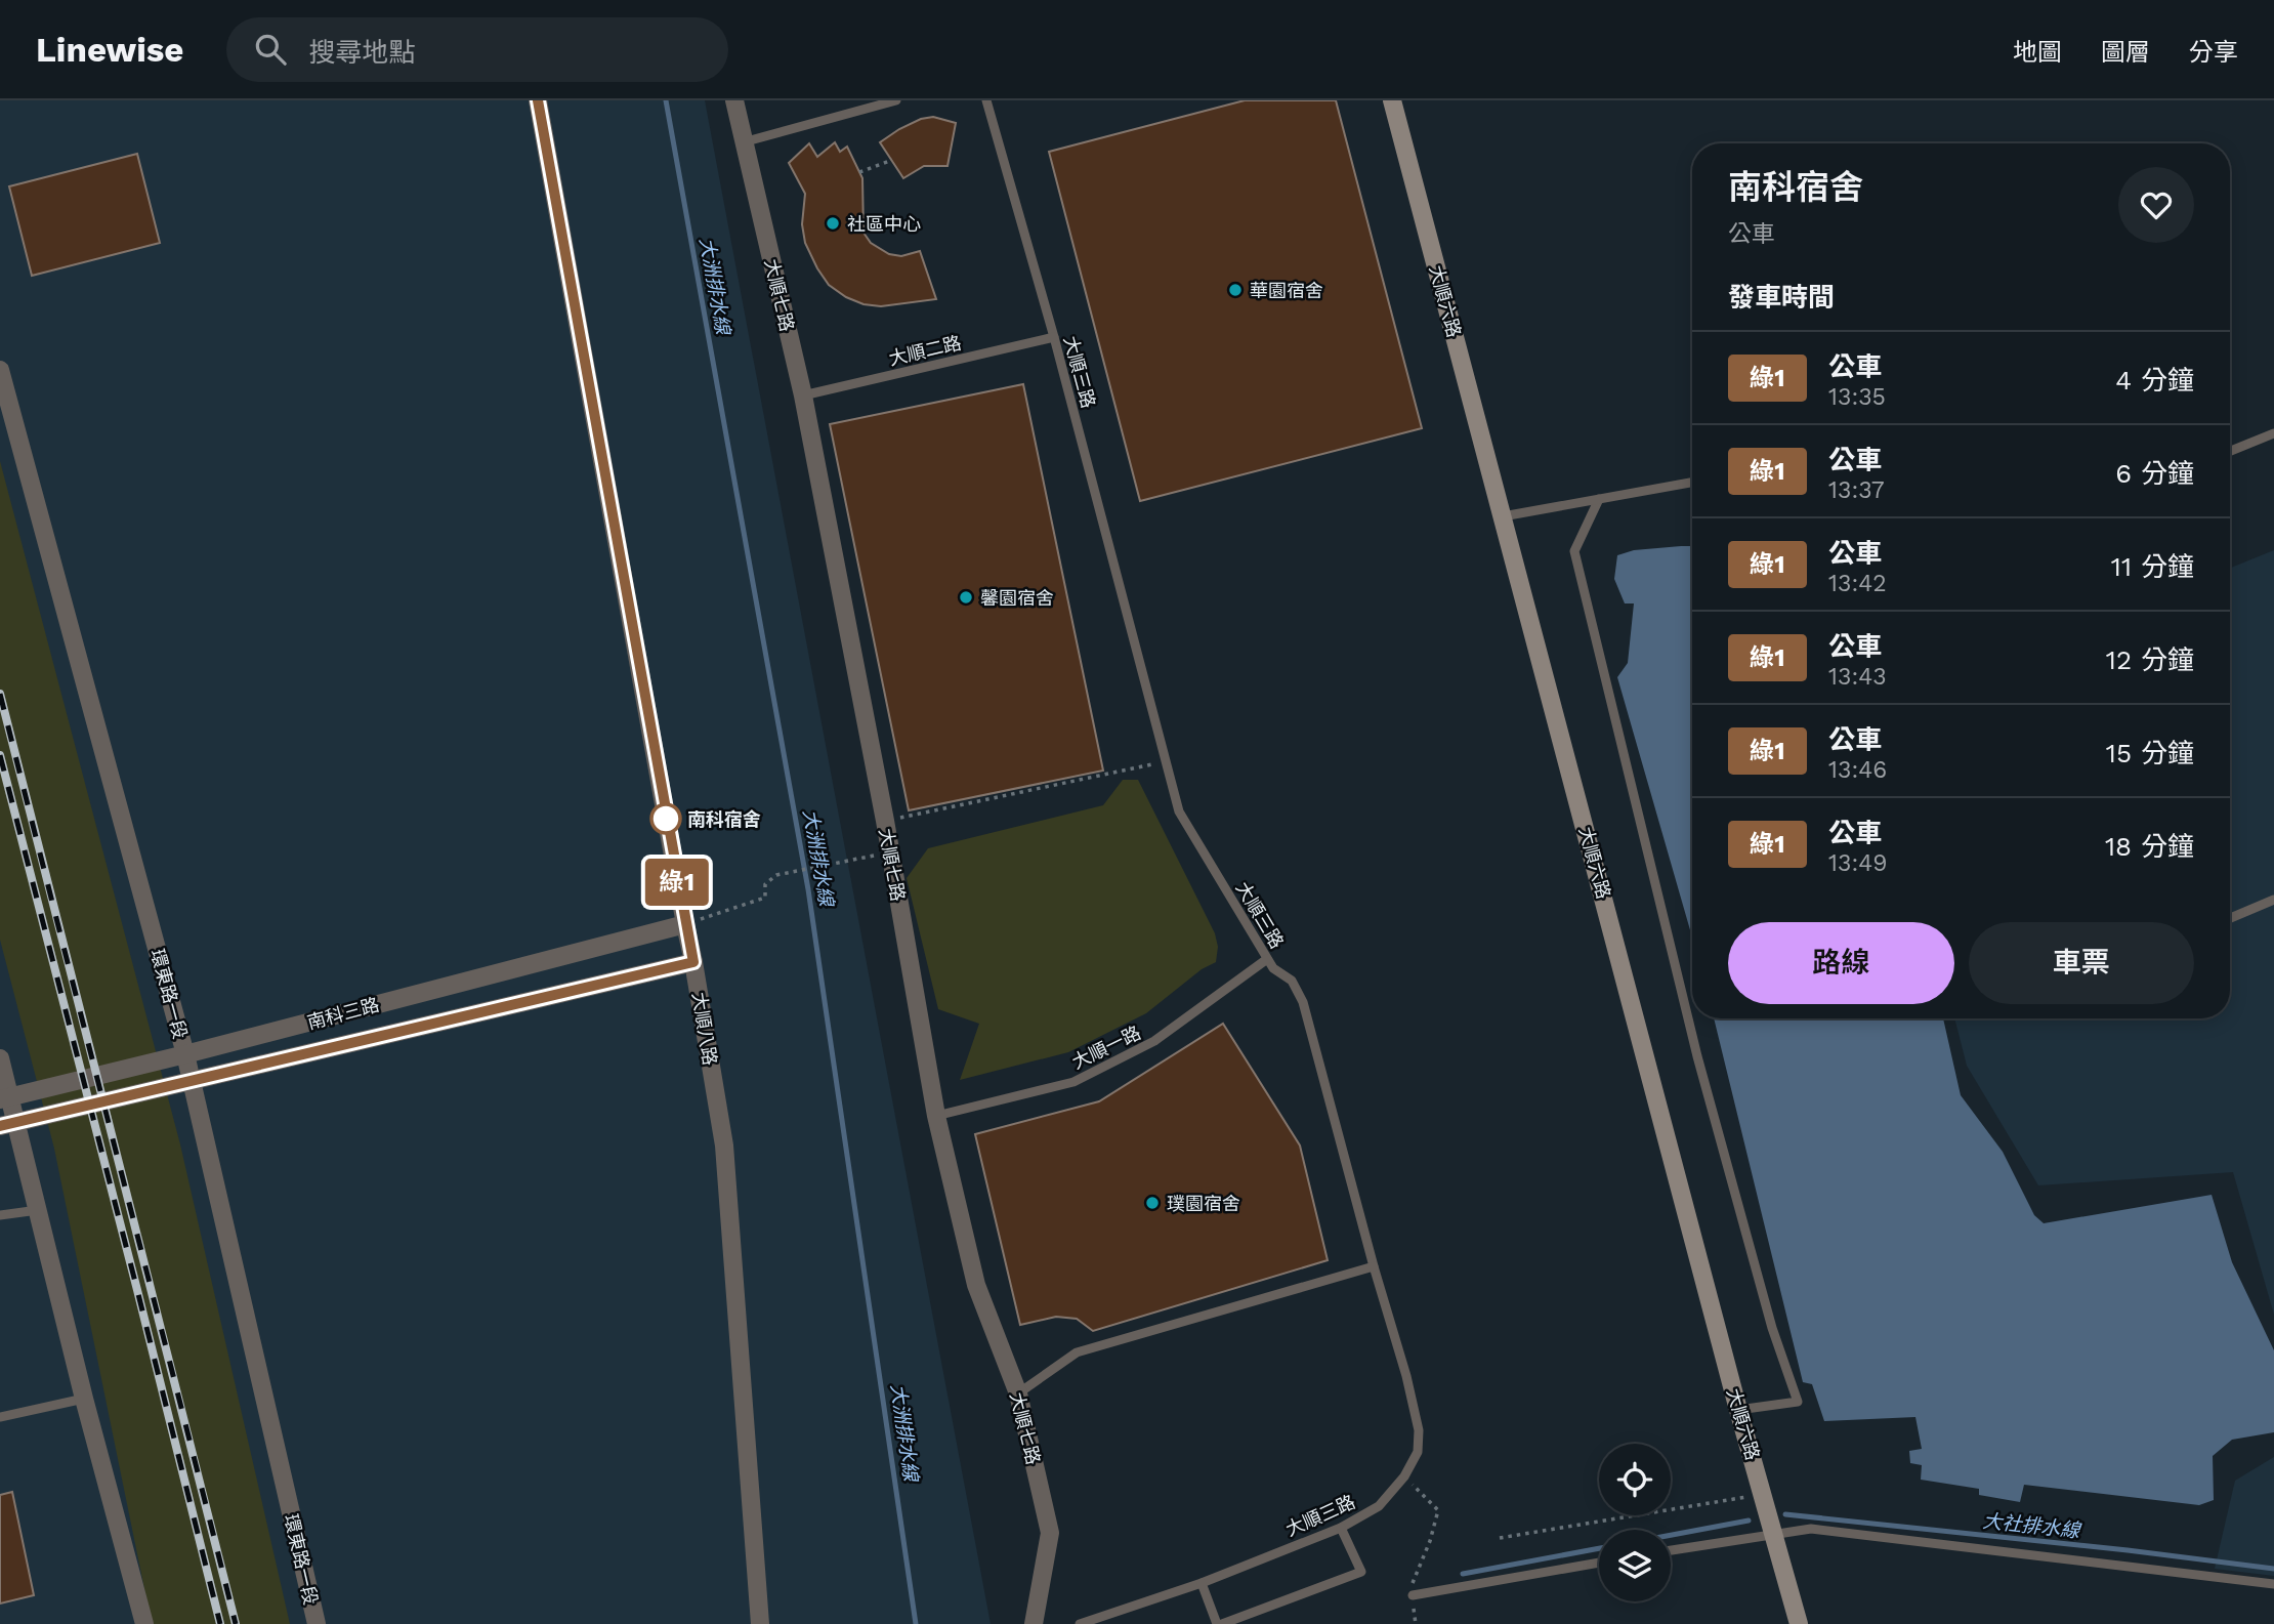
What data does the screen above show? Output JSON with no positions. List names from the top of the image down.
{
  "streets": {
    "street": [
      "大順七路",
      "大順六路",
      "環東路一段",
      "南科三路",
      "大順八路"
    ],
    "lane": ["大順二路", "大順三路", "大順一路"]
  },
  "crossings": [
    ["大順七路", "大順二路"],
    ["大順七路", "大順一路"],
    ["大順二路", "大順三路"],
    ["大順三路", "大順一路"],
    ["環東路一段", "南科三路"],
    ["南科三路", "大順八路"]
  ],
  "water": ["大洲排水線", "大社排水線"],
  "places": [
    "社區中心",
    "華園宿舍",
    "馨園宿舍",
    "南科宿舍",
    "璞園宿舍"
  ],
  "lines": ["bus line 綠1"],
  "page": {
    "header": "Linewise",
    "search": "搜尋地點",
    "nav": ["地圖", "圖層", "分享"],
    "on_map": "綠1",
    "heading": [
      ["南科宿舍", "公車"],
      "發車時間"
    ],
    "list": [
      {
        "mark": "綠1",
        "name": "公車",
        "note": "13:35",
        "value": "4 分鐘"
      },
      {
        "mark": "綠1",
        "name": "公車",
        "note": "13:37",
        "value": "6 分鐘"
      },
      {
        "mark": "綠1",
        "name": "公車",
        "note": "13:42",
        "value": "11 分鐘"
      },
      {
        "mark": "綠1",
        "name": "公車",
        "note": "13:43",
        "value": "12 分鐘"
      },
      {
        "mark": "綠1",
        "name": "公車",
        "note": "13:46",
        "value": "15 分鐘"
      },
      {
        "mark": "綠1",
        "name": "公車",
        "note": "13:49",
        "value": "18 分鐘"
      }
    ],
    "buttons": ["路線", "車票"]
  }
}
